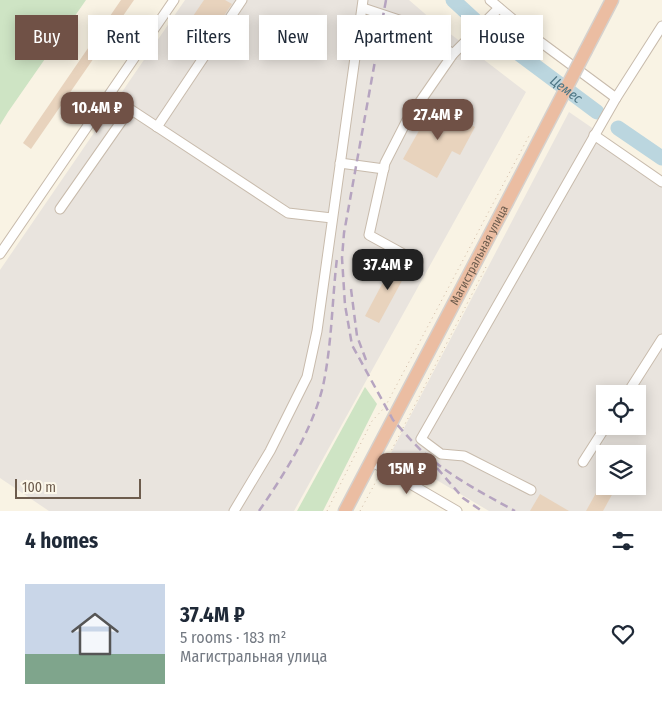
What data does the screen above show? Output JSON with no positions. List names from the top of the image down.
{
  "streets": {
    "highway": ["Магистральная улица"]
  },
  "water": ["Цемес"],
  "scale_bar": "100 m",
  "page": {
    "chip": [
      "Buy",
      "Rent",
      "Filters",
      "New",
      "Apartment",
      "House"
    ],
    "price": [
      "10.4M ₽",
      "27.4M ₽",
      "37.4M ₽",
      "15M ₽"
    ],
    "scale": "100 m",
    "heading": "4 homes",
    "list": [
      {
        "name": "37.4M ₽",
        "note": "5 rooms · 183 m² · Магистральная улица"
      }
    ]
  }
}
